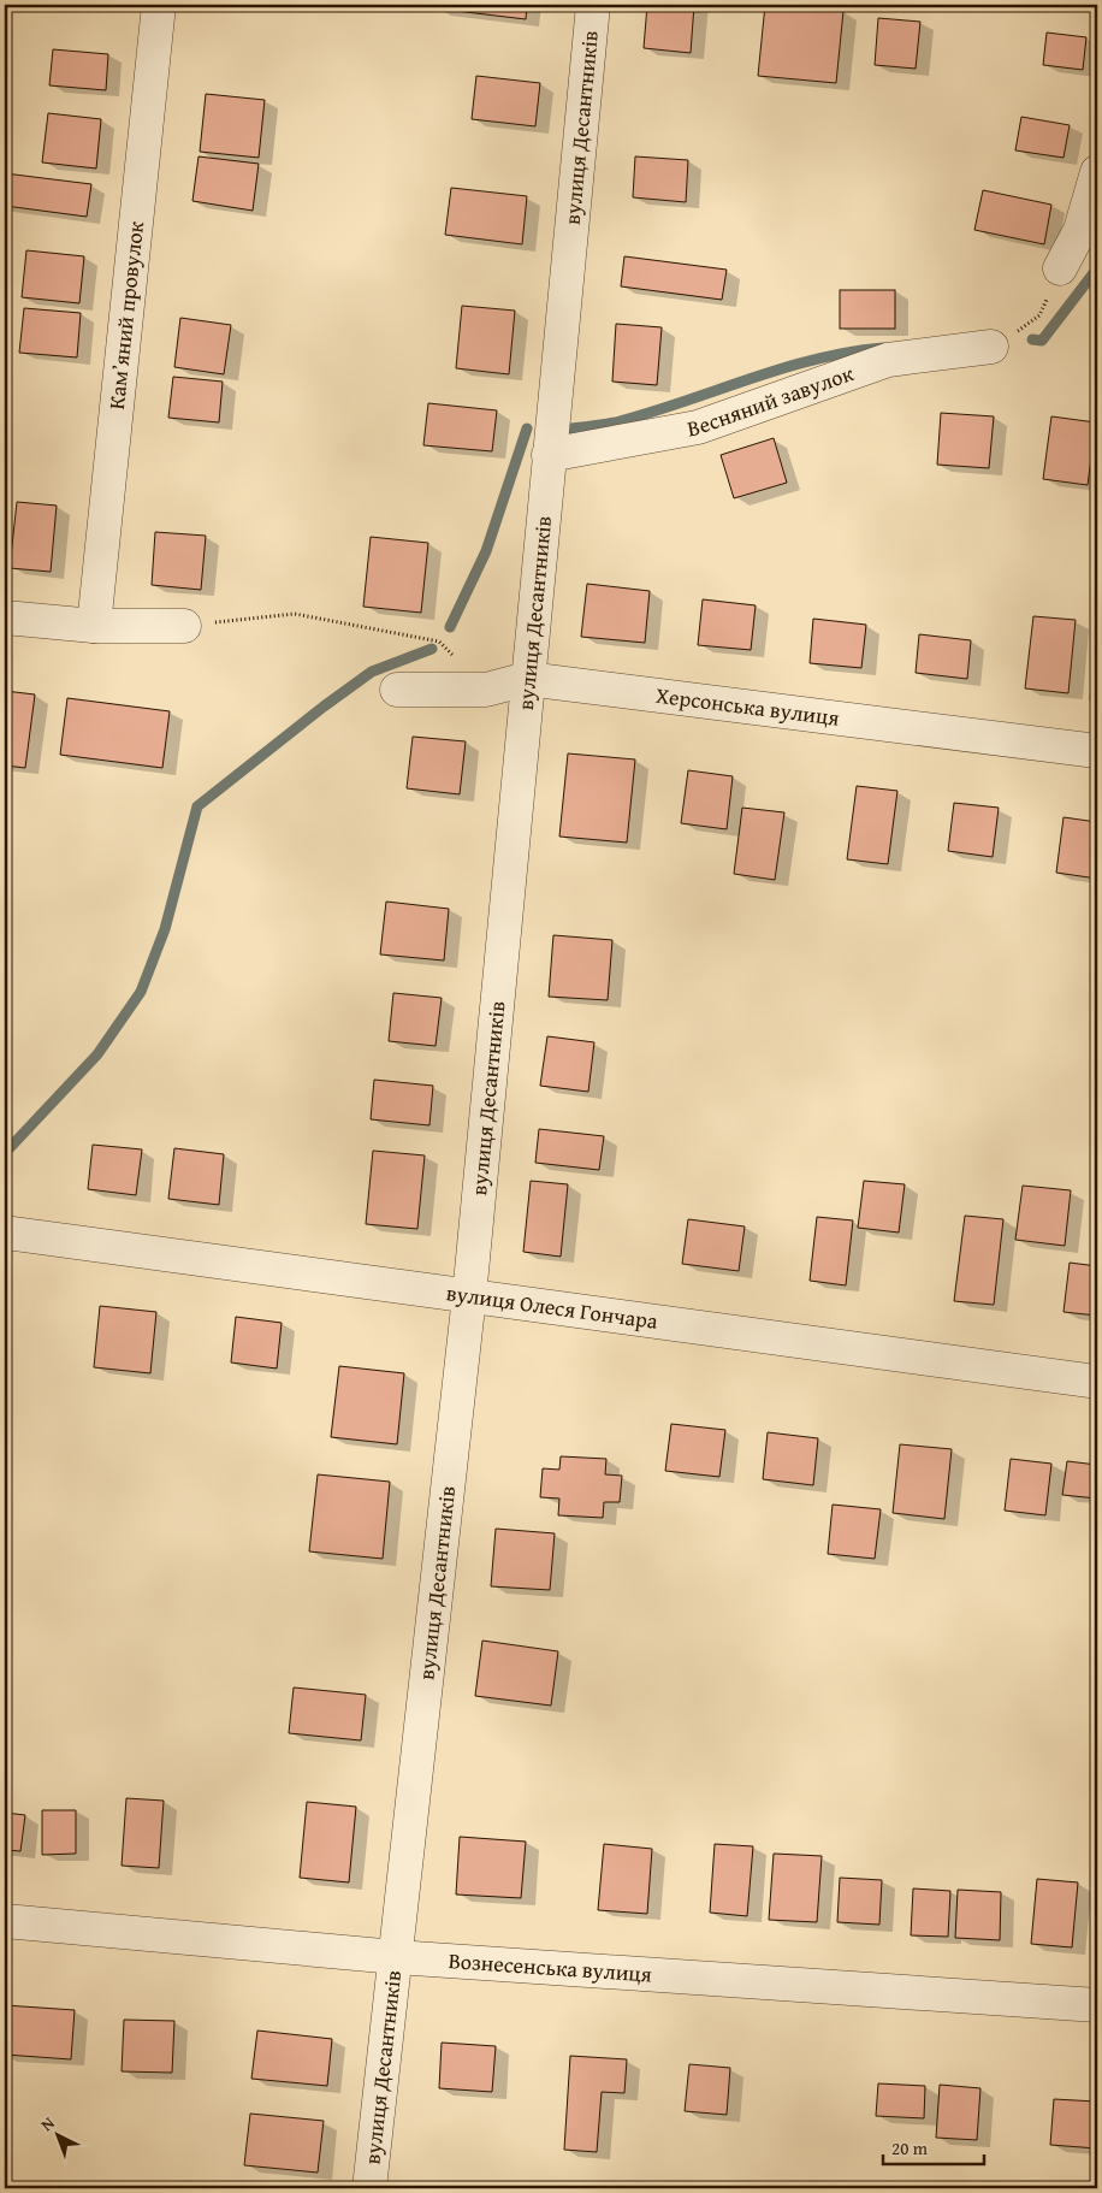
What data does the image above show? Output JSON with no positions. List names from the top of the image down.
{
  "streets": {
    "street": [
      "вулиця Десантників",
      "Камʼяний провулок",
      "Весняний завулок",
      "Херсонська вулиця",
      "вулиця Олеся Гончара",
      "Вознесенська вулиця"
    ]
  },
  "crossings": [
    ["вулиця Десантників", "Весняний завулок"],
    ["вулиця Десантників", "Херсонська вулиця"],
    ["вулиця Десантників", "вулиця Олеся Гончара"],
    ["вулиця Десантників", "Вознесенська вулиця"]
  ],
  "scale_bar": "20 m",
  "north": "top left"
}
